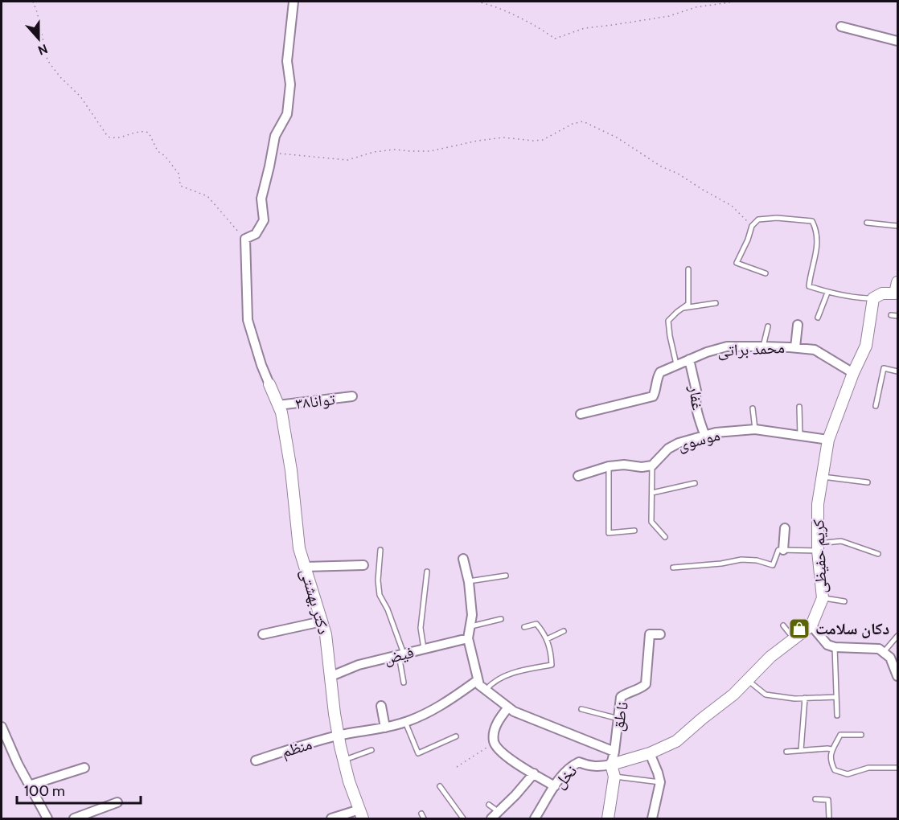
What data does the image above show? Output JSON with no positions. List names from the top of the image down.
{
  "streets": {
    "street": [
      "محمد براتی",
      "غفار",
      "توانا۳۸",
      "موسوی",
      "کریم حفیظی",
      "دکتر بهشتی",
      "فیض",
      "ناطق",
      "منظم",
      "نخل"
    ]
  },
  "crossings": [
    ["محمد براتی", "غفار"],
    ["محمد براتی", "کریم حفیظی"],
    ["غفار", "موسوی"],
    ["توانا۳۸", "دکتر بهشتی"],
    ["موسوی", "کریم حفیظی"],
    ["کریم حفیظی", "ناطق"],
    ["کریم حفیظی", "نخل"],
    ["دکتر بهشتی", "فیض"],
    ["دکتر بهشتی", "منظم"],
    ["ناطق", "نخل"]
  ],
  "places": {
    "shop": ["دکان سلامت"]
  },
  "scale_bar": "100 m",
  "north": "bottom"
}
